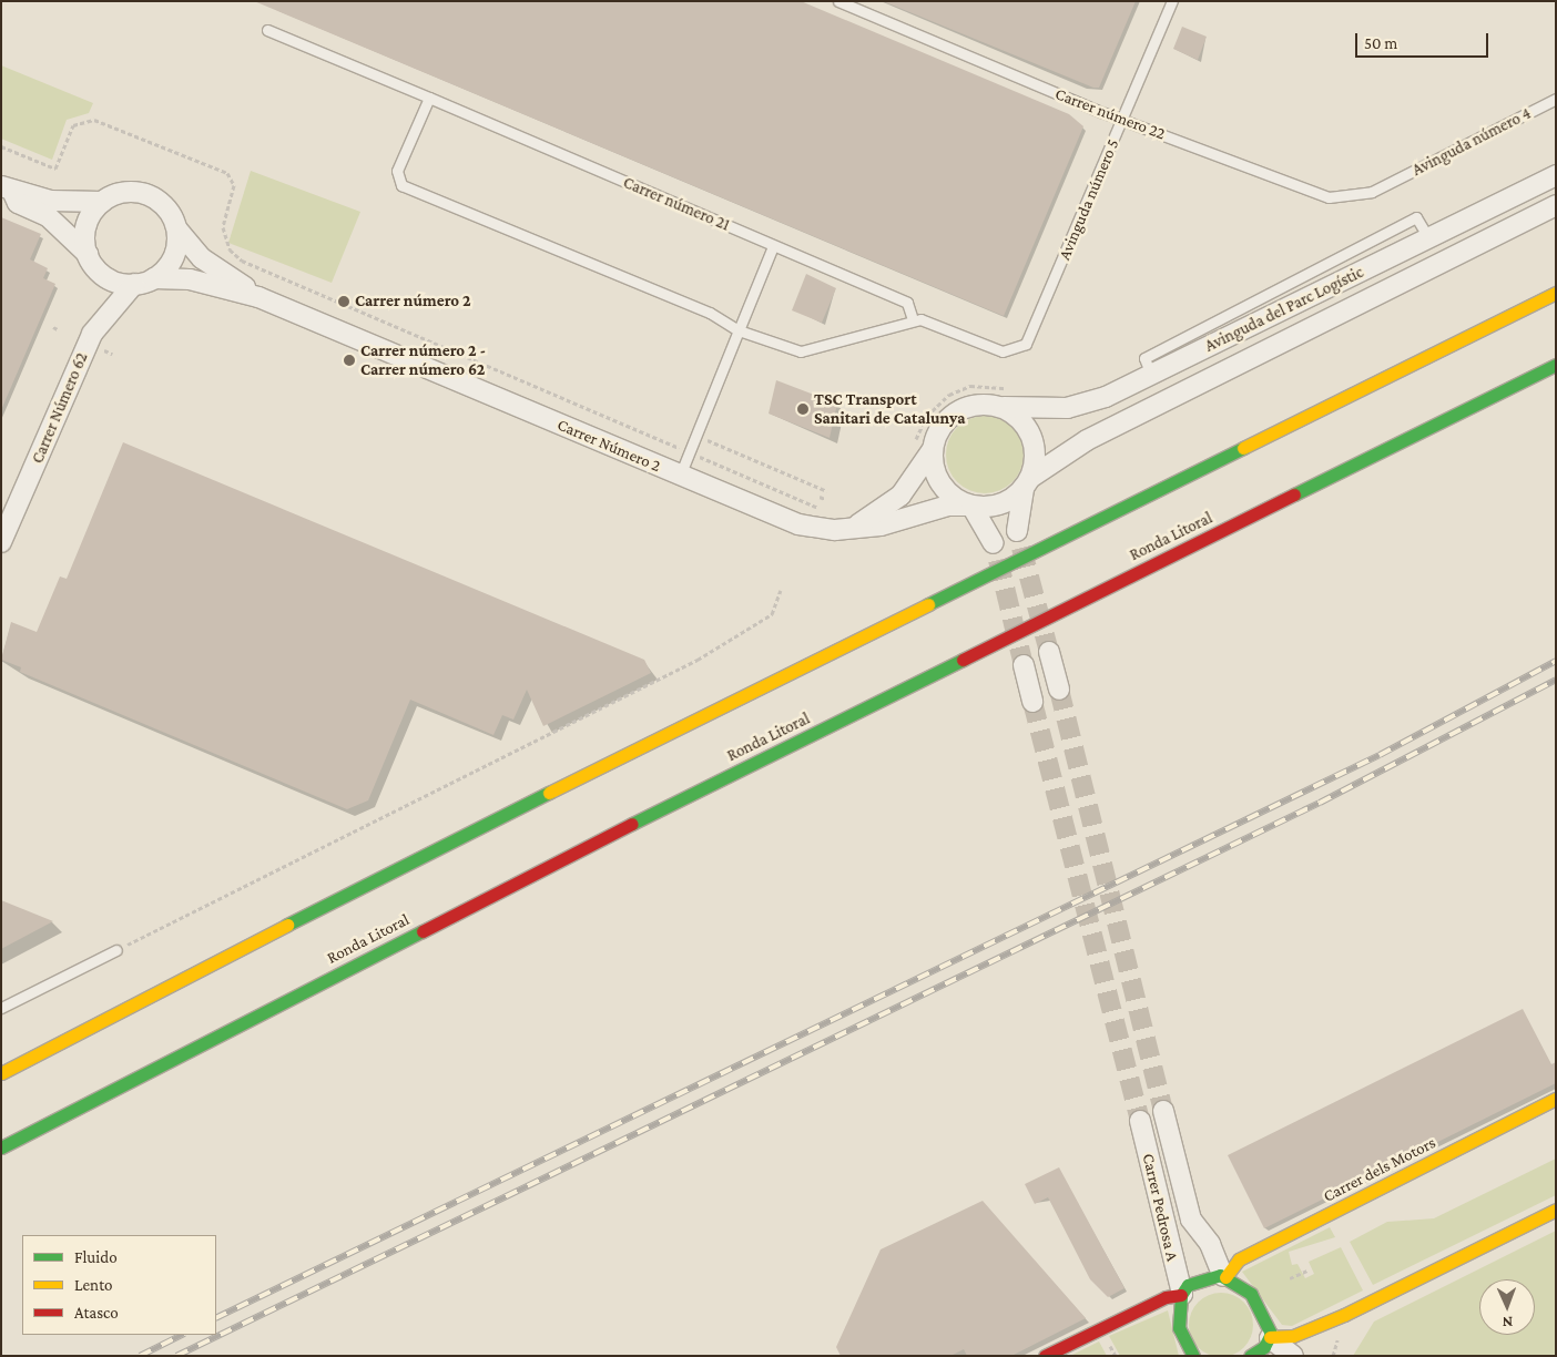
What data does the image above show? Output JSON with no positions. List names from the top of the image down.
{
  "streets": {
    "main road": ["Ronda Litoral", "Carrer dels Motors"],
    "street": [
      "Avinguda del Parc Logístic",
      "Carrer Número 62",
      "Carrer Número 2",
      "Carrer Pedrosa A"
    ],
    "lane": [
      "Carrer número 22",
      "Avinguda número 4",
      "Avinguda número 5",
      "Carrer número 21"
    ]
  },
  "crossings": [
    ["Carrer número 22", "Avinguda número 4"],
    ["Carrer número 22", "Avinguda número 5"],
    ["Avinguda número 5", "Carrer número 21"],
    ["Avinguda del Parc Logístic", "Carrer Número 2"],
    ["Carrer Número 62", "Carrer Número 2"],
    ["Carrer dels Motors", "Carrer Pedrosa A"]
  ],
  "places": ["Carrer número 2", "Carrer número 2 - Carrer número 62", "TSC Transport Sanitari de Catalunya"],
  "legend": ["Fluido", "Lento", "Atasco"],
  "scale_bar": "50 m",
  "north": "bottom"
}
